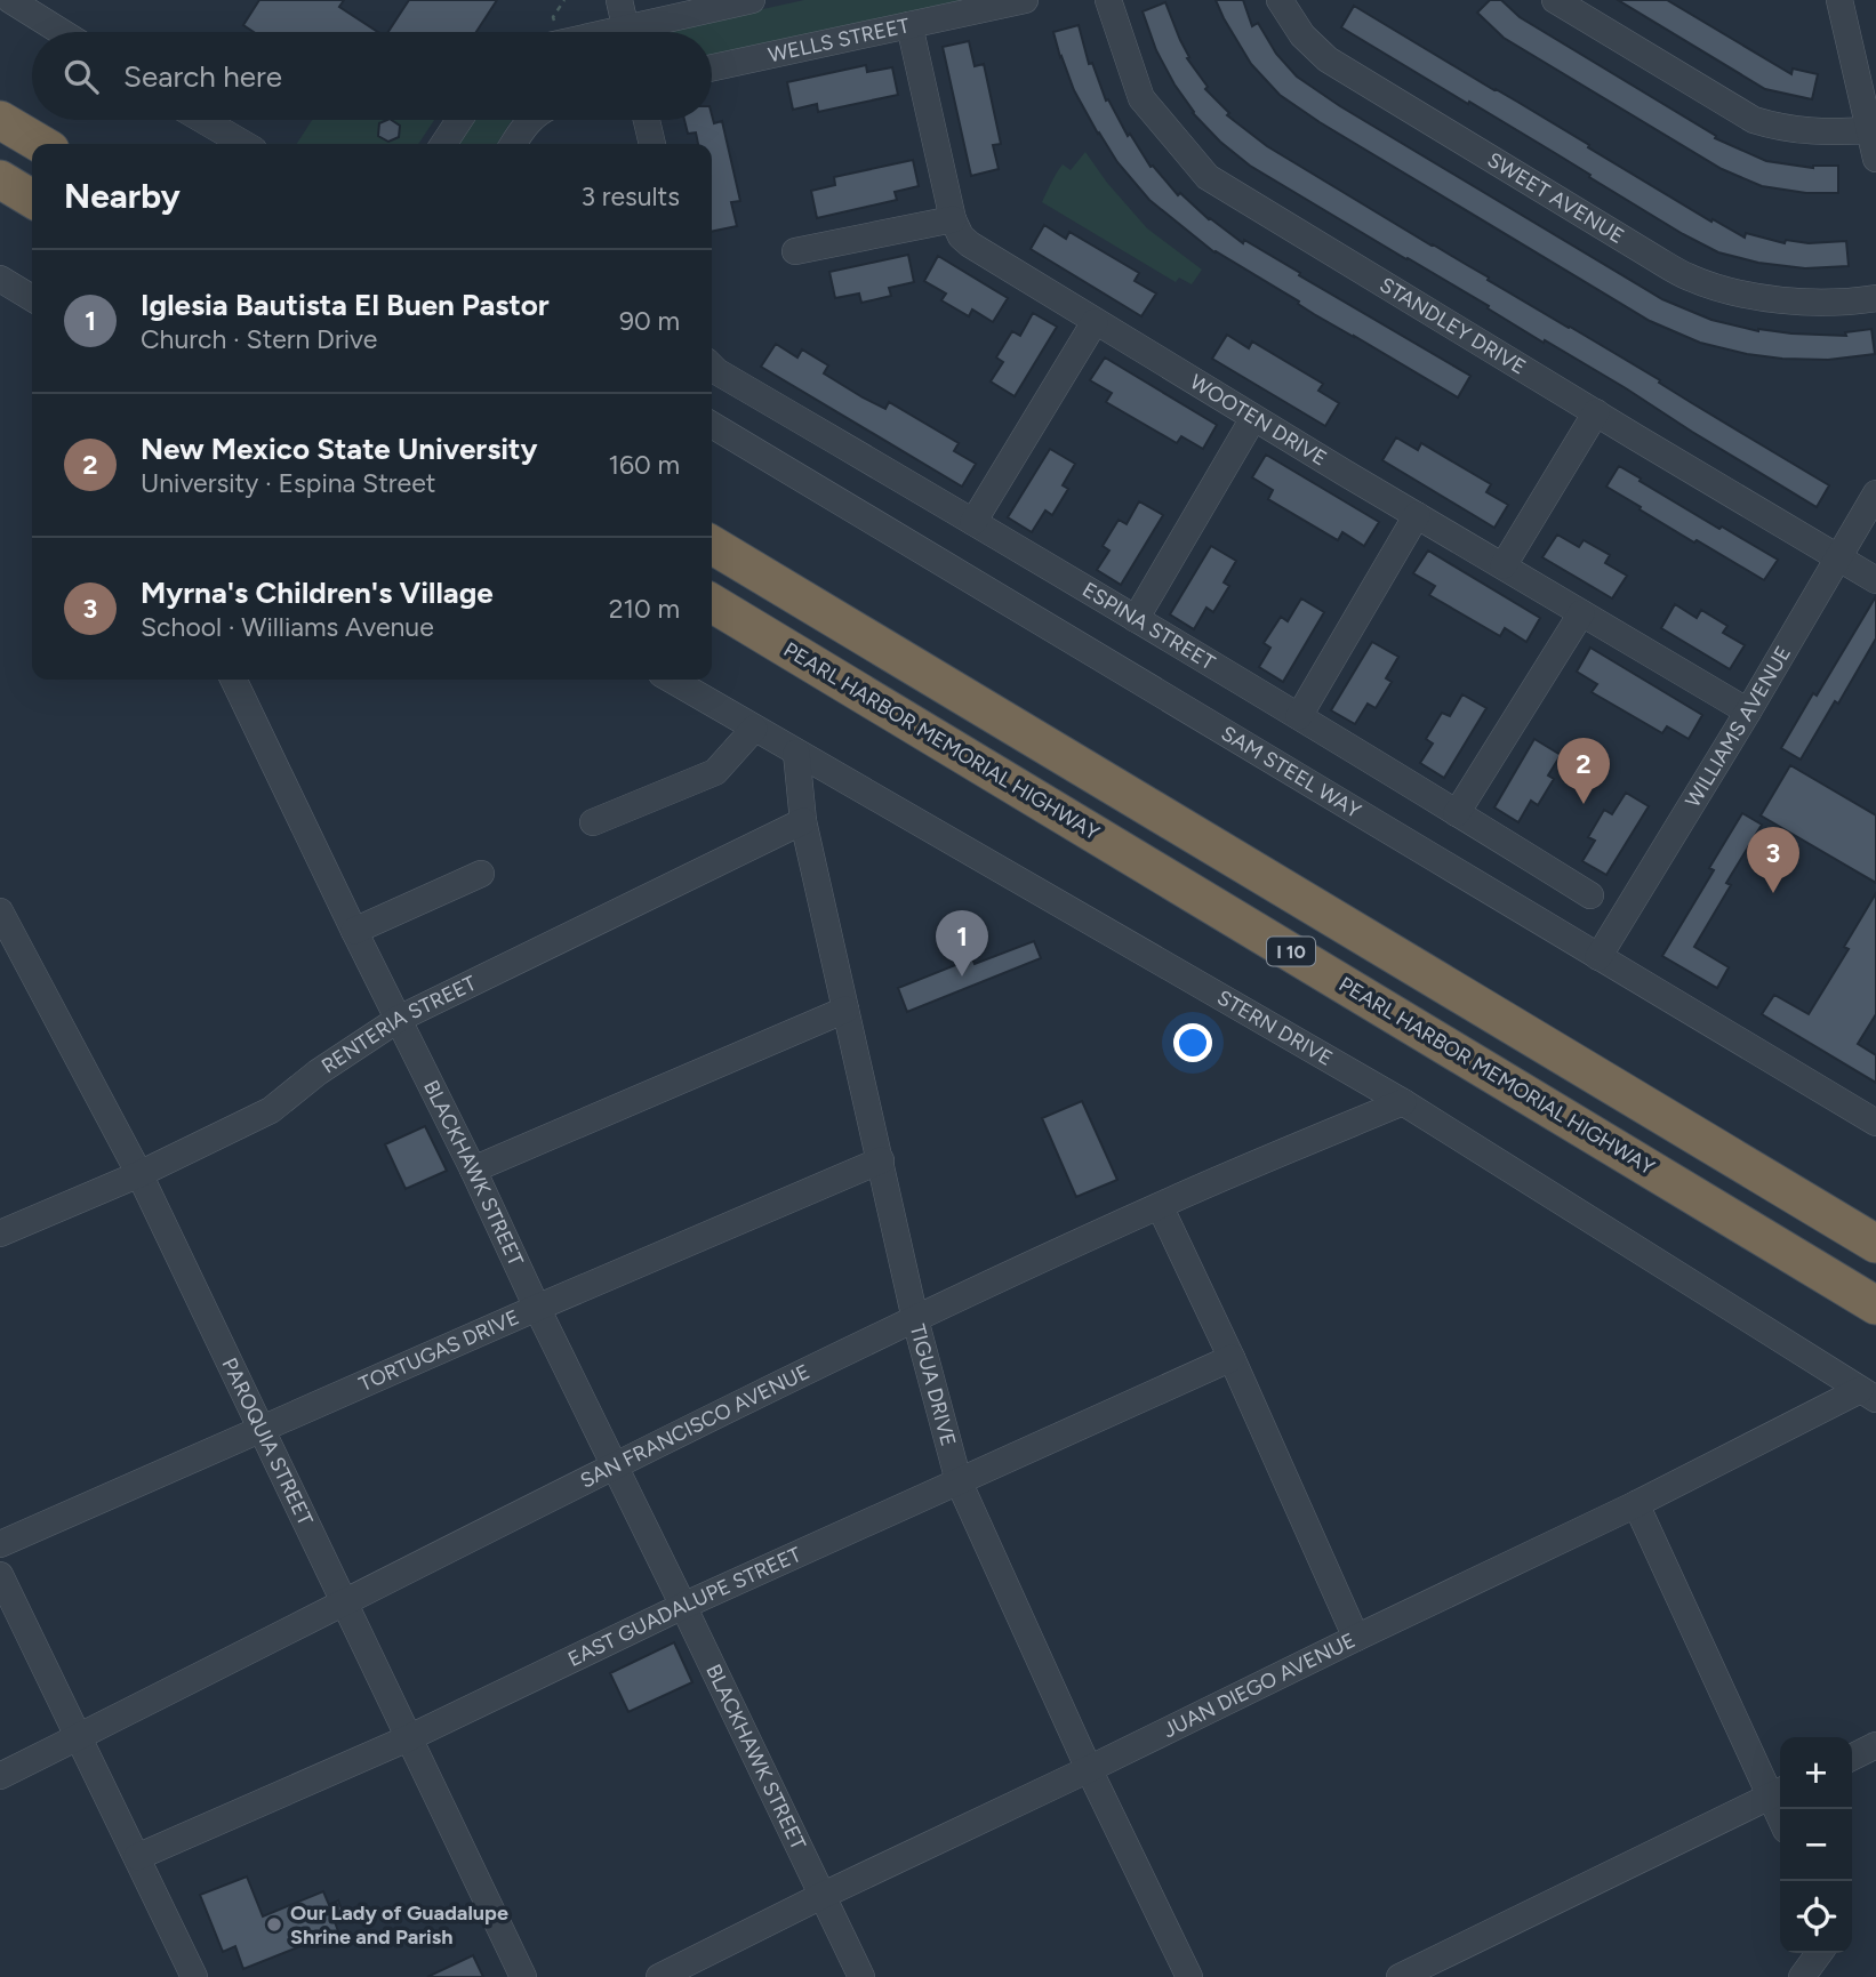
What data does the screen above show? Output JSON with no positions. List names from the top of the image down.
{
  "streets": {
    "highway": ["PEARL HARBOR MEMORIAL HIGHWAY", "I 10"],
    "street": [
      "WELLS STREET",
      "SWEET AVENUE",
      "STANDLEY DRIVE",
      "WOOTEN DRIVE",
      "ESPINA STREET",
      "WILLIAMS AVENUE",
      "SAM STEEL WAY",
      "RENTERIA STREET",
      "STERN DRIVE",
      "BLACKHAWK STREET",
      "TORTUGAS DRIVE",
      "TIGUA DRIVE",
      "SAN FRANCISCO AVENUE",
      "PAROQUIA STREET",
      "EAST GUADALUPE STREET",
      "JUAN DIEGO AVENUE"
    ]
  },
  "crossings": [
    ["WELLS STREET", "WOOTEN DRIVE"],
    ["STANDLEY DRIVE", "WILLIAMS AVENUE"],
    ["WOOTEN DRIVE", "WILLIAMS AVENUE"],
    ["WILLIAMS AVENUE", "SAM STEEL WAY"],
    ["RENTERIA STREET", "BLACKHAWK STREET"],
    ["RENTERIA STREET", "TIGUA DRIVE"],
    ["RENTERIA STREET", "PAROQUIA STREET"],
    ["STERN DRIVE", "TIGUA DRIVE"],
    ["STERN DRIVE", "SAN FRANCISCO AVENUE"],
    ["STERN DRIVE", "JUAN DIEGO AVENUE"],
    ["BLACKHAWK STREET", "TORTUGAS DRIVE"],
    ["BLACKHAWK STREET", "SAN FRANCISCO AVENUE"],
    ["BLACKHAWK STREET", "EAST GUADALUPE STREET"],
    ["BLACKHAWK STREET", "JUAN DIEGO AVENUE"],
    ["TORTUGAS DRIVE", "TIGUA DRIVE"],
    ["TORTUGAS DRIVE", "PAROQUIA STREET"],
    ["TIGUA DRIVE", "SAN FRANCISCO AVENUE"],
    ["TIGUA DRIVE", "EAST GUADALUPE STREET"],
    ["TIGUA DRIVE", "JUAN DIEGO AVENUE"],
    ["SAN FRANCISCO AVENUE", "PAROQUIA STREET"],
    ["PAROQUIA STREET", "EAST GUADALUPE STREET"]
  ],
  "places": ["Our Lady of Guadalupe Shrine and Parish"],
  "page": {
    "search": "Search here",
    "heading": ["Nearby", "3 results"],
    "list": [
      {
        "mark": "1",
        "name": "Iglesia Bautista El Buen Pastor",
        "note": "Church · Stern Drive",
        "value": "90 m"
      },
      {
        "mark": "2",
        "name": "New Mexico State University",
        "note": "University · Espina Street",
        "value": "160 m"
      },
      {
        "mark": "3",
        "name": "Myrna's Children's Village",
        "note": "School · Williams Avenue",
        "value": "210 m"
      }
    ],
    "pins": ["2", "3", "1"],
    "map_buttons": ["+", "−"]
  }
}
